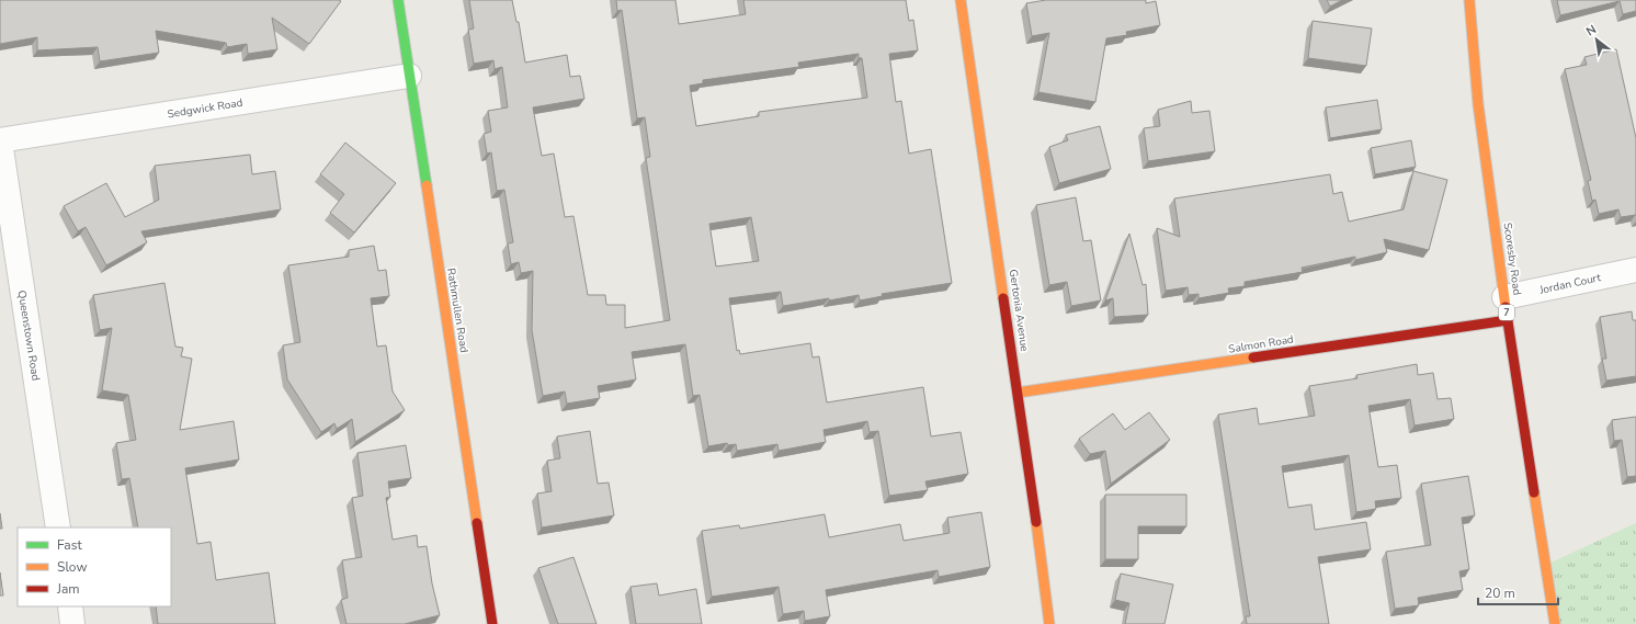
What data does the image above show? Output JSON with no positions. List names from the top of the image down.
{
  "streets": {
    "street": [
      "Sedgwick Road",
      "Scoresby Road",
      "Jordan Court",
      "Rathmullen Road",
      "Gertonia Avenue",
      "7",
      "Queenstown Road",
      "Salmon Road"
    ]
  },
  "crossings": [
    ["Sedgwick Road", "Rathmullen Road"],
    ["Sedgwick Road", "Queenstown Road"],
    ["Scoresby Road", "Jordan Court"],
    ["Scoresby Road", "Salmon Road"],
    ["Jordan Court", "Salmon Road"],
    ["Gertonia Avenue", "Salmon Road"]
  ],
  "legend": ["Fast", "Slow", "Jam"],
  "scale_bar": "20 m",
  "north": "top left"
}
